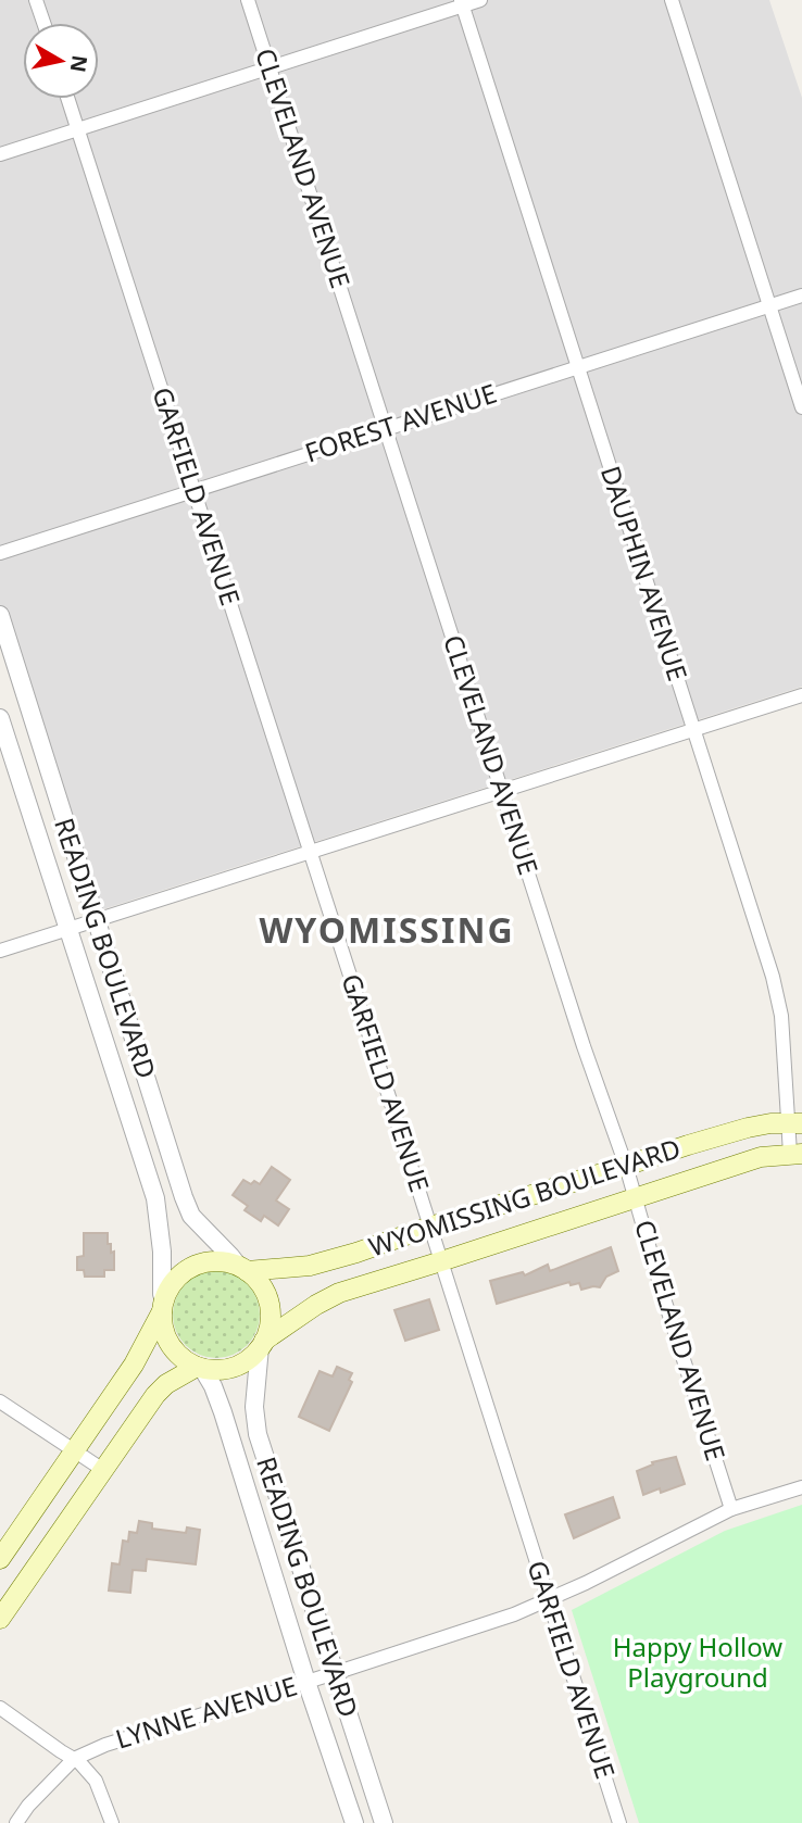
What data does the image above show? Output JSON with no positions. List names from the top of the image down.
{
  "streets": {
    "main road": ["WYOMISSING BOULEVARD"],
    "street": [
      "CLEVELAND AVENUE",
      "FOREST AVENUE",
      "GARFIELD AVENUE",
      "DAUPHIN AVENUE",
      "READING BOULEVARD",
      "LYNNE AVENUE"
    ]
  },
  "crossings": [
    ["CLEVELAND AVENUE", "FOREST AVENUE"],
    ["CLEVELAND AVENUE", "WYOMISSING BOULEVARD"],
    ["CLEVELAND AVENUE", "LYNNE AVENUE"],
    ["FOREST AVENUE", "GARFIELD AVENUE"],
    ["FOREST AVENUE", "DAUPHIN AVENUE"],
    ["GARFIELD AVENUE", "WYOMISSING BOULEVARD"],
    ["GARFIELD AVENUE", "LYNNE AVENUE"],
    ["DAUPHIN AVENUE", "WYOMISSING BOULEVARD"],
    ["READING BOULEVARD", "WYOMISSING BOULEVARD"],
    ["READING BOULEVARD", "LYNNE AVENUE"]
  ],
  "districts": ["WYOMISSING"],
  "parks": ["Happy Hollow Playground"],
  "north": "right"
}
